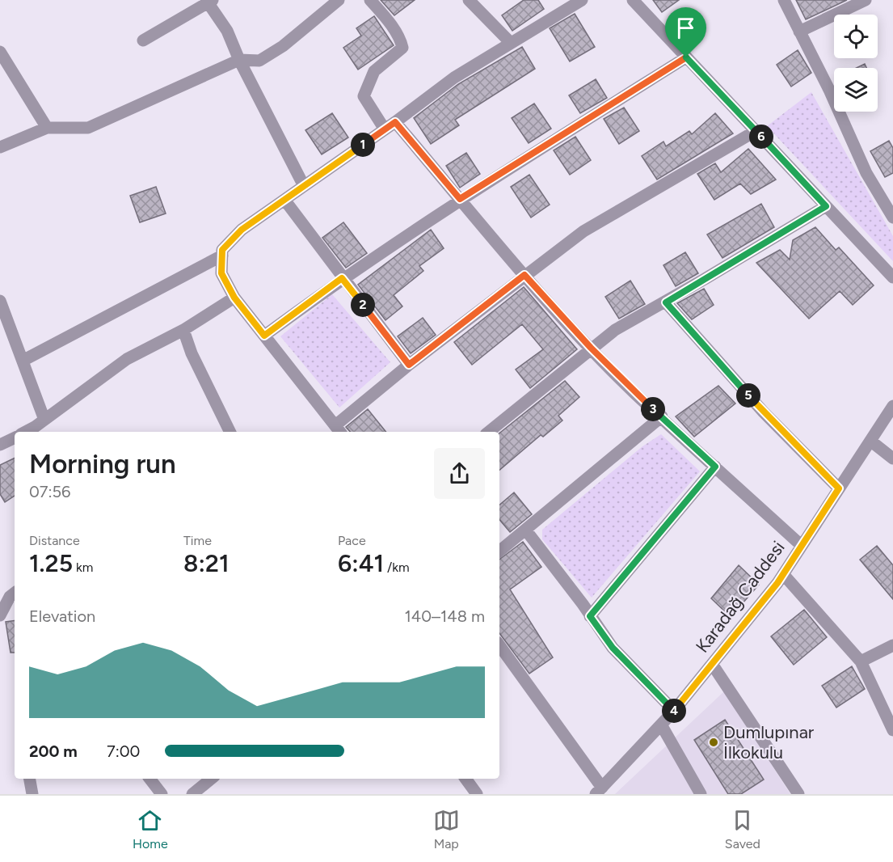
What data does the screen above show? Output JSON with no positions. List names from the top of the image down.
{
  "streets": {
    "street": ["Karadağ Caddesi"]
  },
  "places": ["Dumlupınar İlkokulu"],
  "page": {
    "pins": [
      "6",
      "1",
      "2",
      "5",
      "3",
      "4"
    ],
    "heading": ["Morning run", "07:56"],
    "stats": [
      ["Distance", "1.25 km"],
      ["Time", "8:21"],
      ["Pace", "6:41 /km"]
    ],
    "chart": ["Elevation", "140–148 m"],
    "list": [
      {
        "name": "200 m",
        "note": "7:00"
      }
    ],
    "tabs": ["Home", "Map", "Saved"]
  }
}
